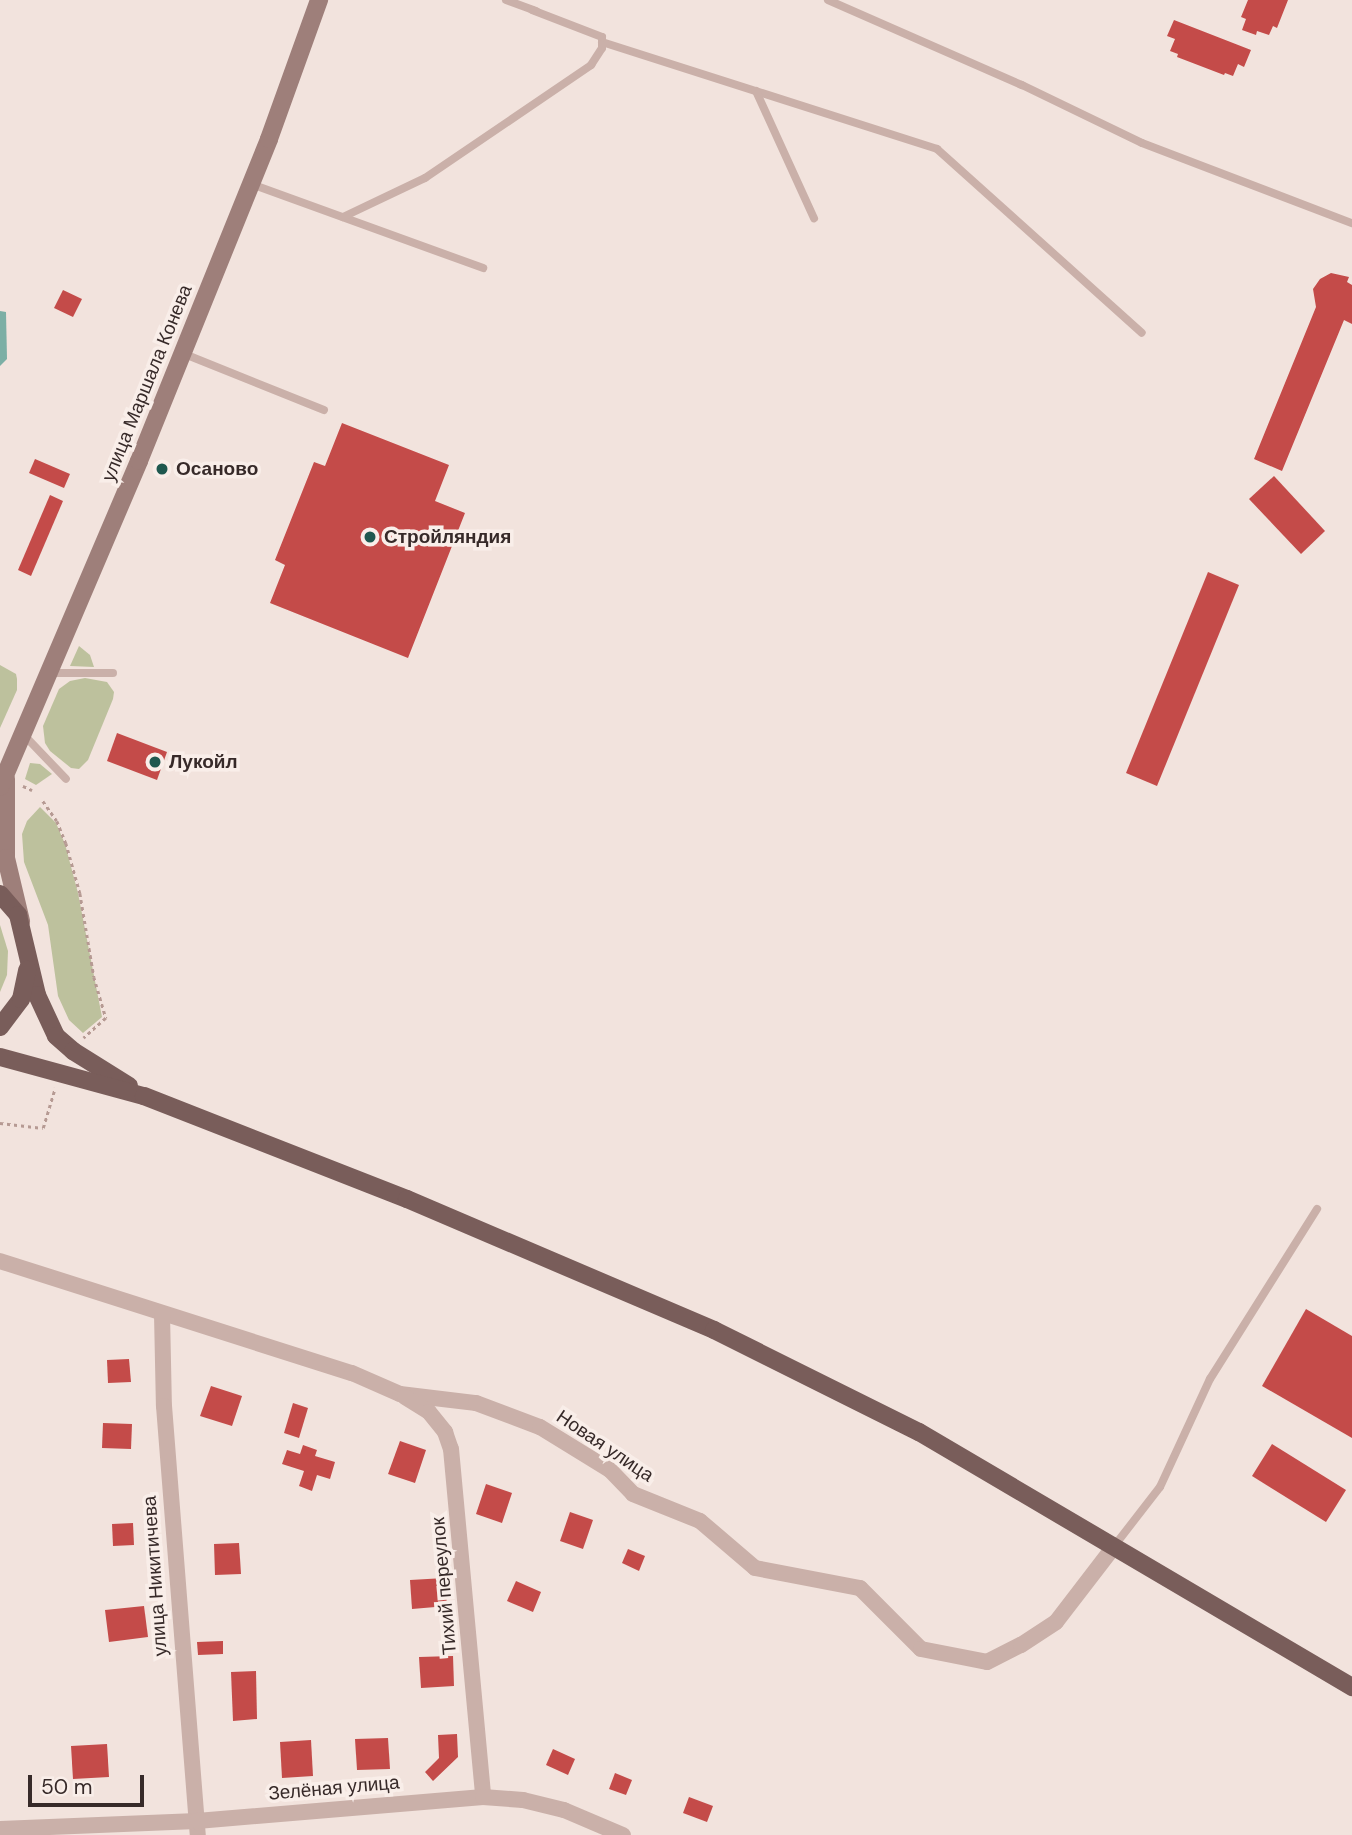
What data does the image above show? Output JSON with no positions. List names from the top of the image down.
{
  "streets": {
    "main road": ["улица Маршала Конева"],
    "street": [
      "Новая улица",
      "улица Никитичева",
      "Тихий переулок",
      "Зелёная улица"
    ]
  },
  "crossings": [
    ["Новая улица", "улица Никитичева"],
    ["Новая улица", "Тихий переулок"],
    ["улица Никитичева", "Зелёная улица"],
    ["Тихий переулок", "Зелёная улица"]
  ],
  "places": ["Осаново", "Стройляндия", "Лукойл"],
  "scale_bar": "50 m"
}
